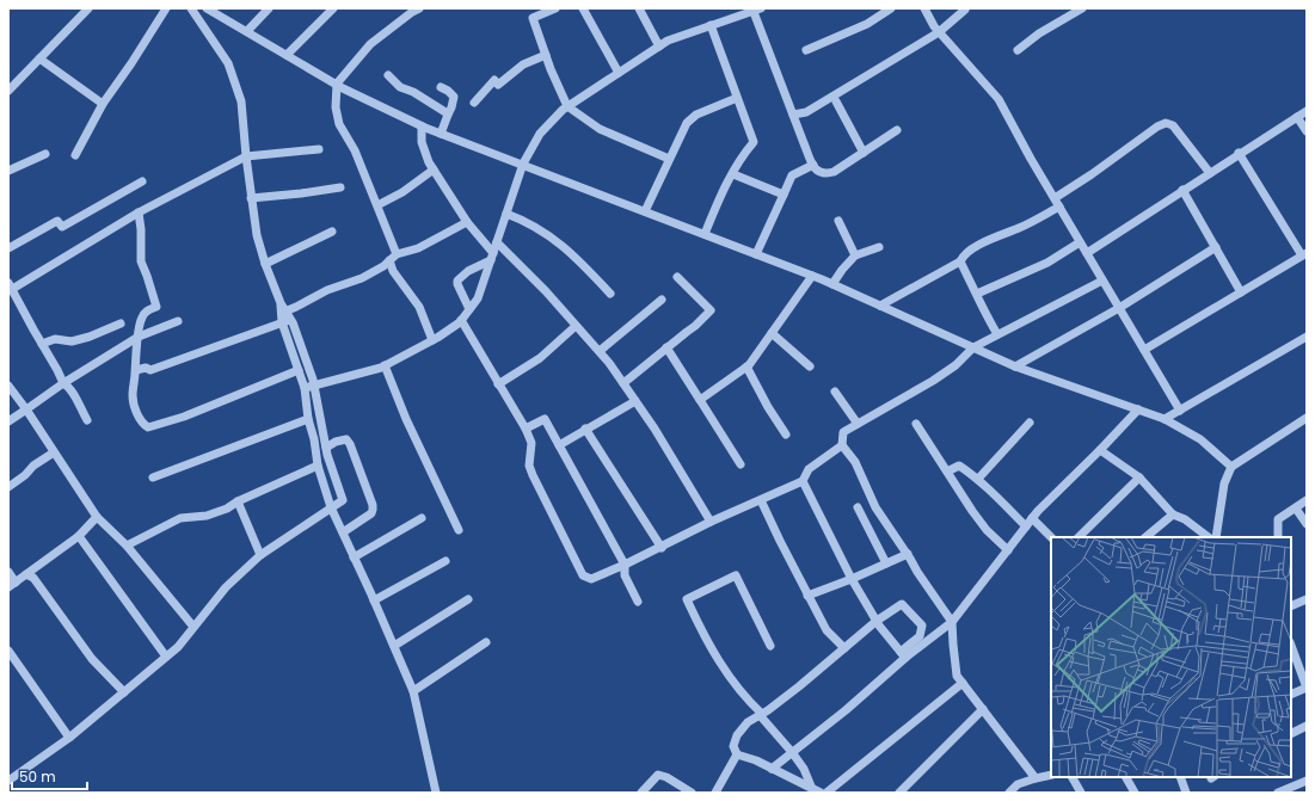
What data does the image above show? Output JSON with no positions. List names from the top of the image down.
{
  "scale_bar": "50 m"
}
